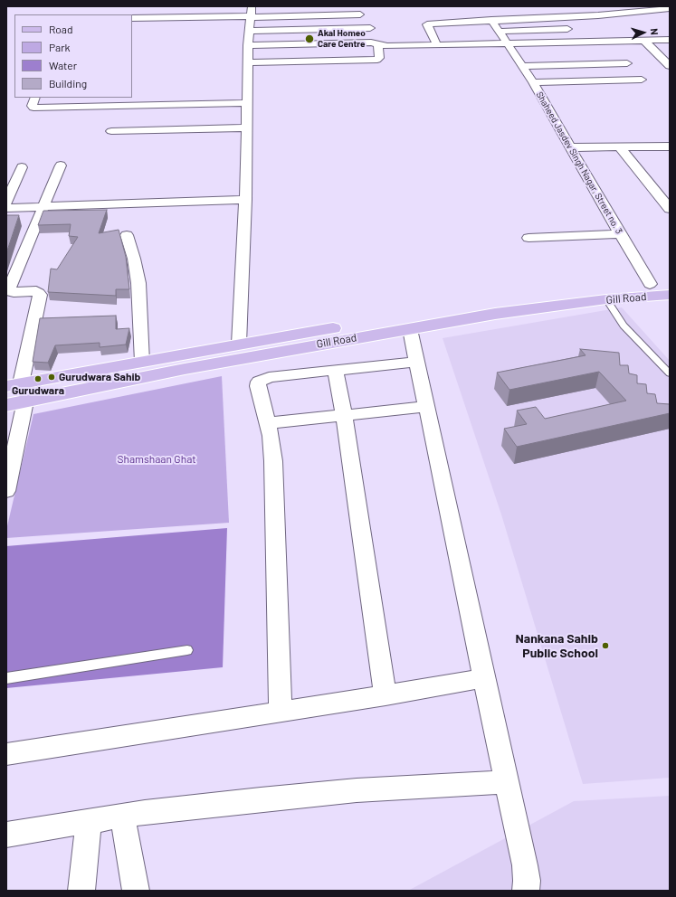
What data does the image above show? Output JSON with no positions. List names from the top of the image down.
{
  "streets": {
    "main road": ["Gill Road"],
    "street": ["Shaheed Jasdev Singh Nagar, Street no. 3"]
  },
  "crossings": [
    ["Shaheed Jasdev Singh Nagar, Street no. 3", "Gill Road"]
  ],
  "parks": ["Shamshaan Ghat"],
  "places": [
    "Akal Homeo Care Centre",
    "Gurudwara Sahib",
    "Gurudwara",
    "Nankana Sahib Public School"
  ],
  "legend": [
    "Road",
    "Park",
    "Water",
    "Building"
  ],
  "north": "right"
}
